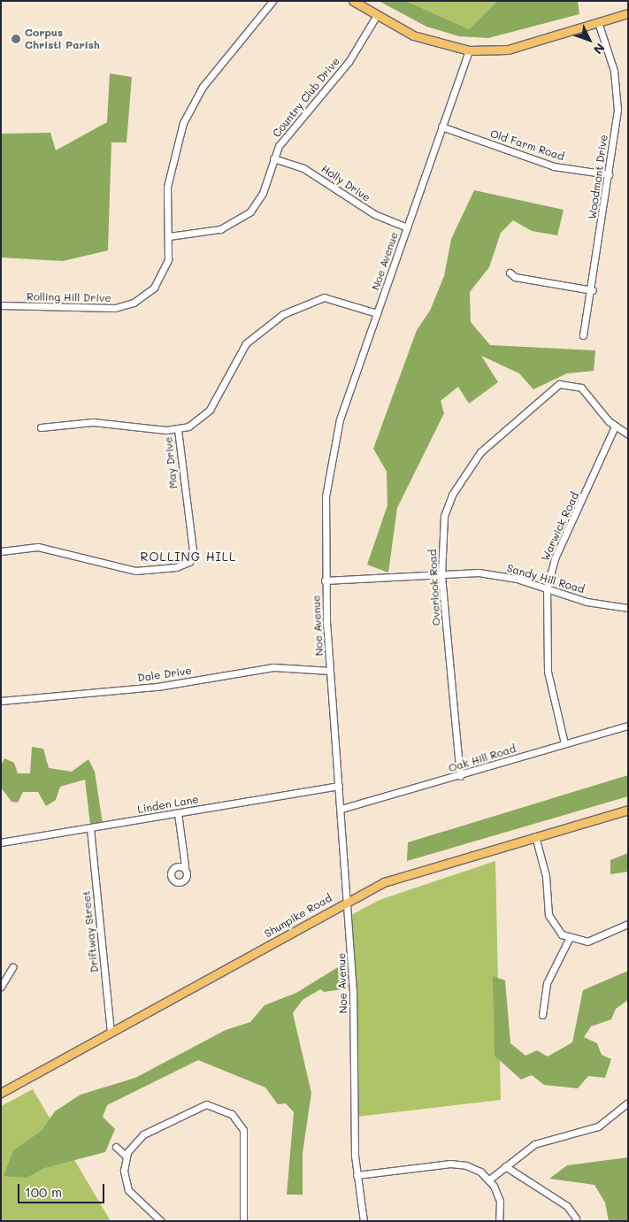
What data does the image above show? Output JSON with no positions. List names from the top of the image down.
{
  "streets": {
    "main road": ["Shunpike Road"],
    "street": [
      "Country Club Drive",
      "Old Farm Road",
      "Woodmont Drive",
      "Holly Drive",
      "Noe Avenue",
      "Rolling Hill Drive",
      "May Drive",
      "Warwick Road",
      "Sandy Hill Road",
      "Overlook Road",
      "Dale Drive",
      "Oak Hill Road",
      "Linden Lane",
      "Driftway Street"
    ]
  },
  "crossings": [
    ["Country Club Drive", "Holly Drive"],
    ["Country Club Drive", "Rolling Hill Drive"],
    ["Old Farm Road", "Woodmont Drive"],
    ["Old Farm Road", "Noe Avenue"],
    ["Holly Drive", "Noe Avenue"],
    ["Noe Avenue", "May Drive"],
    ["Noe Avenue", "Sandy Hill Road"],
    ["Noe Avenue", "Dale Drive"],
    ["Noe Avenue", "Oak Hill Road"],
    ["Noe Avenue", "Linden Lane"],
    ["Noe Avenue", "Shunpike Road"],
    ["Warwick Road", "Sandy Hill Road"],
    ["Warwick Road", "Overlook Road"],
    ["Warwick Road", "Oak Hill Road"],
    ["Sandy Hill Road", "Overlook Road"],
    ["Overlook Road", "Oak Hill Road"],
    ["Linden Lane", "Driftway Street"],
    ["Shunpike Road", "Driftway Street"]
  ],
  "districts": ["ROLLING HILL"],
  "places": ["Corpus Christi Parish"],
  "scale_bar": "100 m",
  "north": "bottom right"
}
